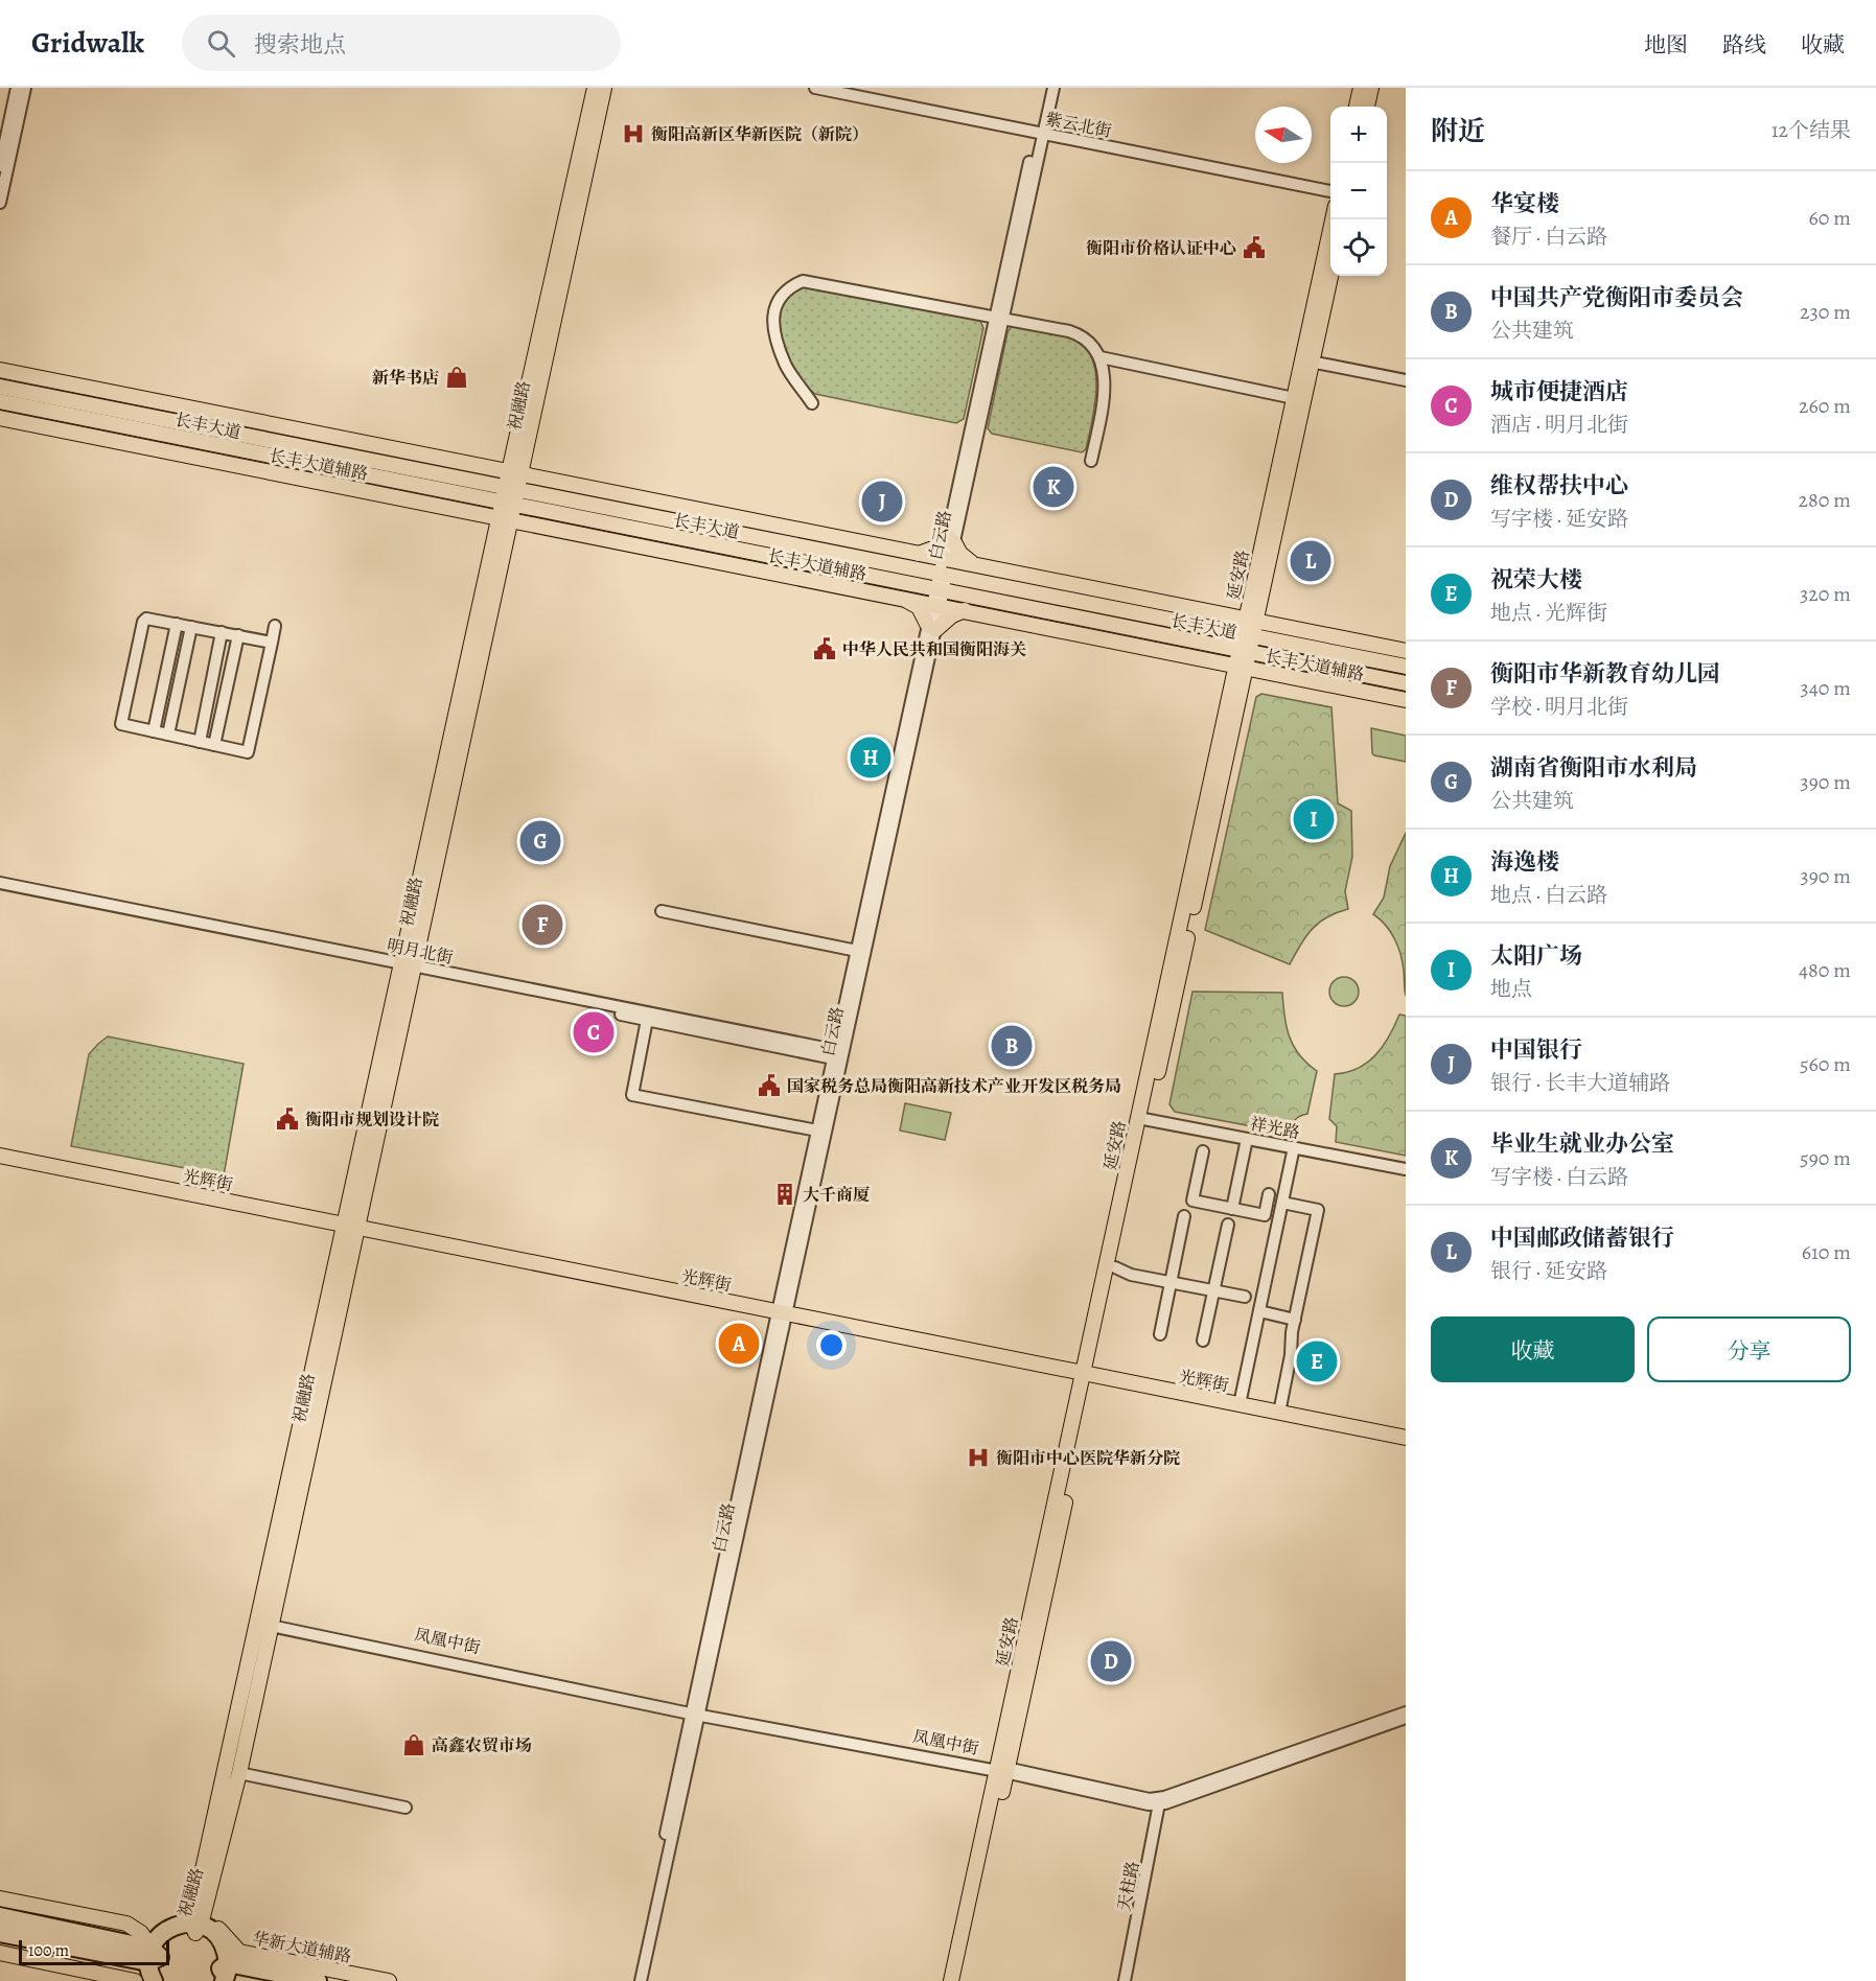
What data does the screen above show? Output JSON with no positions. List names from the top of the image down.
{
  "streets": {
    "main road": [
      "祝融路",
      "长丰大道",
      "长丰大道辅路",
      "延安路",
      "光辉街",
      "华新大道辅路"
    ],
    "street": [
      "紫云北街",
      "白云路",
      "明月北街",
      "祥光路",
      "凤凰中街",
      "天柱路"
    ]
  },
  "crossings": [
    ["紫云北街", "白云路"],
    ["祝融路", "长丰大道"],
    ["祝融路", "长丰大道辅路"],
    ["祝融路", "明月北街"],
    ["祝融路", "光辉街"],
    ["祝融路", "凤凰中街"],
    ["祝融路", "华新大道辅路"],
    ["长丰大道", "长丰大道辅路"],
    ["长丰大道", "白云路"],
    ["长丰大道", "延安路"],
    ["长丰大道辅路", "白云路"],
    ["长丰大道辅路", "延安路"],
    ["白云路", "明月北街"],
    ["白云路", "光辉街"],
    ["白云路", "凤凰中街"],
    ["延安路", "祥光路"],
    ["延安路", "光辉街"],
    ["延安路", "凤凰中街"],
    ["凤凰中街", "天柱路"]
  ],
  "places": {
    "hospital": ["衡阳高新区华新医院（新院）", "衡阳市中心医院华新分院"],
    "public building": [
      "衡阳市价格认证中心",
      "中华人民共和国衡阳海关",
      "国家税务总局衡阳高新技术产业开发区税务局",
      "衡阳市规划设计院"
    ],
    "shop": ["新华书店", "高鑫农贸市场"],
    "building": ["大千商厦"]
  },
  "scale_bar": "100 m",
  "north": "left",
  "page": {
    "header": "Gridwalk",
    "search": "搜索地点",
    "nav": ["地图", "路线", "收藏"],
    "heading": ["附近", "12个结果"],
    "map_buttons": ["+", "−"],
    "list": [
      {
        "mark": "A",
        "name": "华宴楼",
        "note": "餐厅 · 白云路",
        "value": "60 m"
      },
      {
        "mark": "B",
        "name": "中国共产党衡阳市委员会",
        "note": "公共建筑",
        "value": "230 m"
      },
      {
        "mark": "C",
        "name": "城市便捷酒店",
        "note": "酒店 · 明月北街",
        "value": "260 m"
      },
      {
        "mark": "D",
        "name": "维权帮扶中心",
        "note": "写字楼 · 延安路",
        "value": "280 m"
      },
      {
        "mark": "E",
        "name": "祝荣大楼",
        "note": "地点 · 光辉街",
        "value": "320 m"
      },
      {
        "mark": "F",
        "name": "衡阳市华新教育幼儿园",
        "note": "学校 · 明月北街",
        "value": "340 m"
      },
      {
        "mark": "G",
        "name": "湖南省衡阳市水利局",
        "note": "公共建筑",
        "value": "390 m"
      },
      {
        "mark": "H",
        "name": "海逸楼",
        "note": "地点 · 白云路",
        "value": "390 m"
      },
      {
        "mark": "I",
        "name": "太阳广场",
        "note": "地点",
        "value": "480 m"
      },
      {
        "mark": "J",
        "name": "中国银行",
        "note": "银行 · 长丰大道辅路",
        "value": "560 m"
      },
      {
        "mark": "K",
        "name": "毕业生就业办公室",
        "note": "写字楼 · 白云路",
        "value": "590 m"
      },
      {
        "mark": "L",
        "name": "中国邮政储蓄银行",
        "note": "银行 · 延安路",
        "value": "610 m"
      }
    ],
    "pins": [
      "K",
      "J",
      "L",
      "H",
      "I",
      "G",
      "F",
      "C",
      "B",
      "A",
      "E",
      "D"
    ],
    "buttons": ["收藏", "分享"],
    "scale": "100 m"
  }
}
